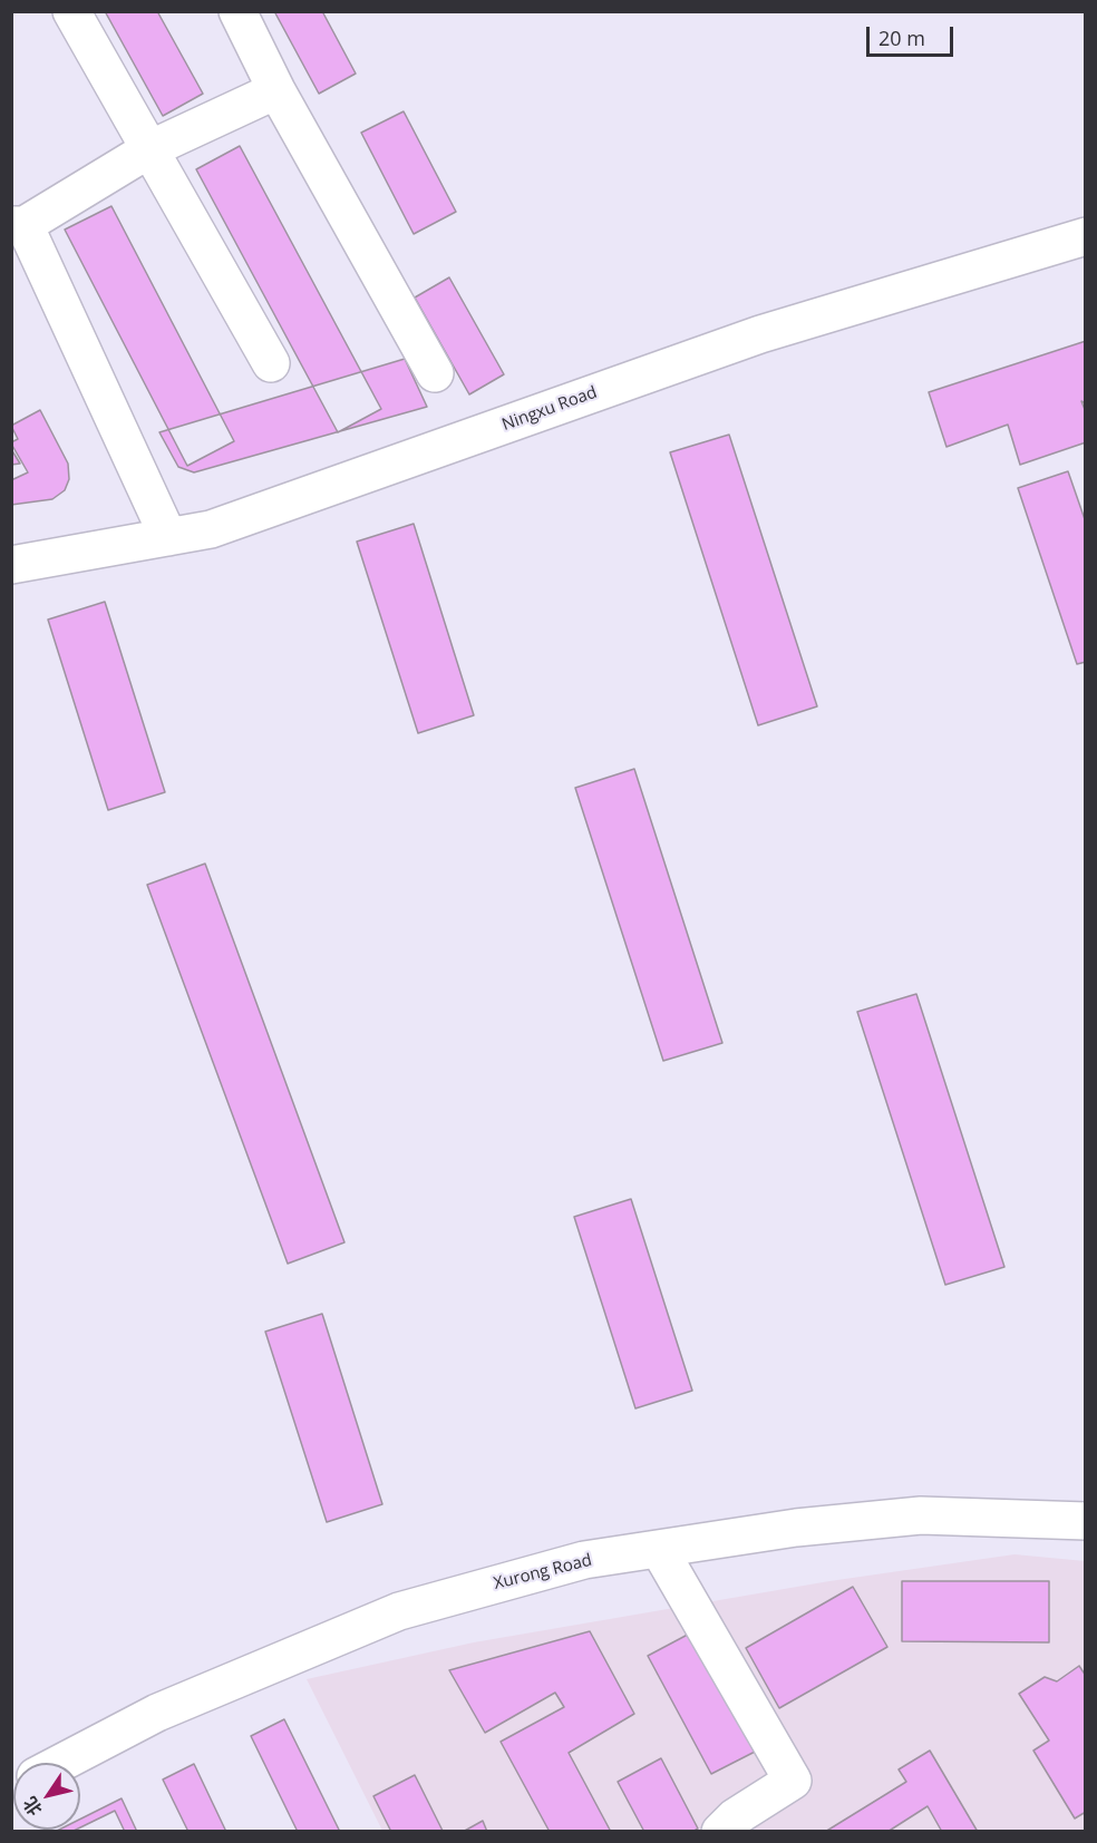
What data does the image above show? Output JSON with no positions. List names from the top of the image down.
{
  "streets": {
    "street": ["Ningxu Road", "Xurong Road"]
  },
  "scale_bar": "20 m",
  "north": "bottom left"
}
